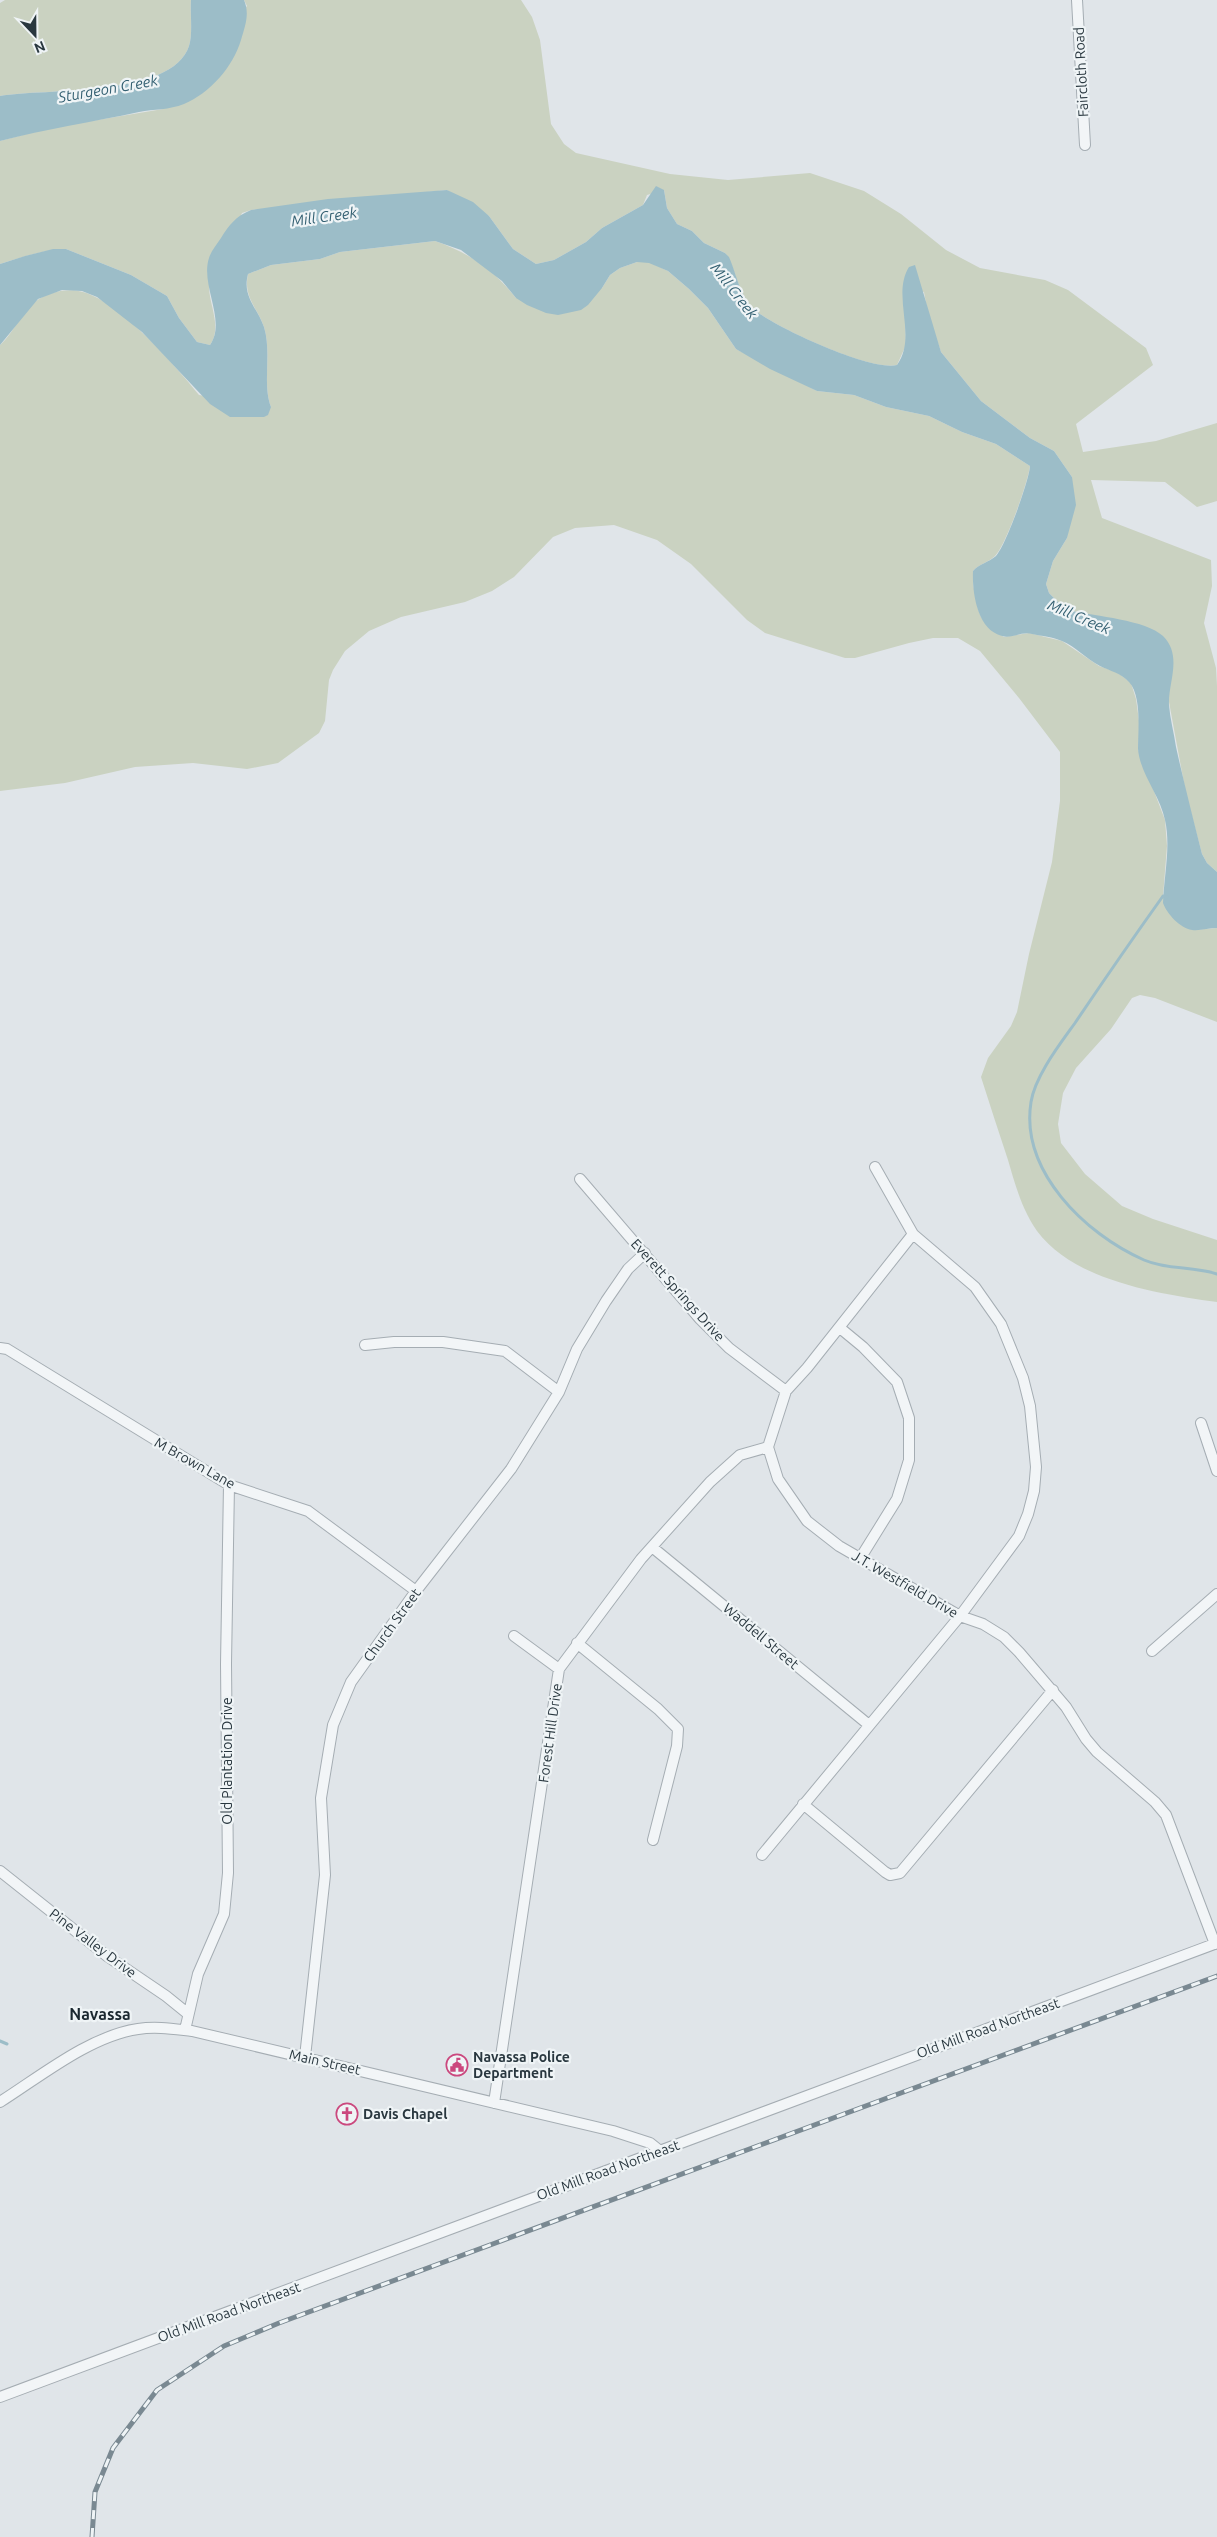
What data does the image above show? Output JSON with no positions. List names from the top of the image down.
{
  "streets": {
    "street": [
      "Faircloth Road",
      "Everett Springs Drive",
      "M Brown Lane",
      "J.T. Westfield Drive",
      "Church Street",
      "Waddell Street",
      "Forest Hill Drive",
      "Old Plantation Drive",
      "Pine Valley Drive",
      "Old Mill Road Northeast",
      "Main Street"
    ]
  },
  "crossings": [
    ["Everett Springs Drive", "Church Street"],
    ["M Brown Lane", "Church Street"],
    ["M Brown Lane", "Old Plantation Drive"],
    ["J.T. Westfield Drive", "Forest Hill Drive"],
    ["J.T. Westfield Drive", "Old Mill Road Northeast"],
    ["Church Street", "Main Street"],
    ["Waddell Street", "Forest Hill Drive"],
    ["Forest Hill Drive", "Main Street"],
    ["Old Plantation Drive", "Pine Valley Drive"],
    ["Old Plantation Drive", "Main Street"],
    ["Old Mill Road Northeast", "Main Street"]
  ],
  "districts": ["Navassa"],
  "water": ["Sturgeon Creek", "Mill Creek"],
  "places": {
    "public building": ["Navassa Police Department"],
    "church": ["Davis Chapel"]
  },
  "north": "bottom"
}
